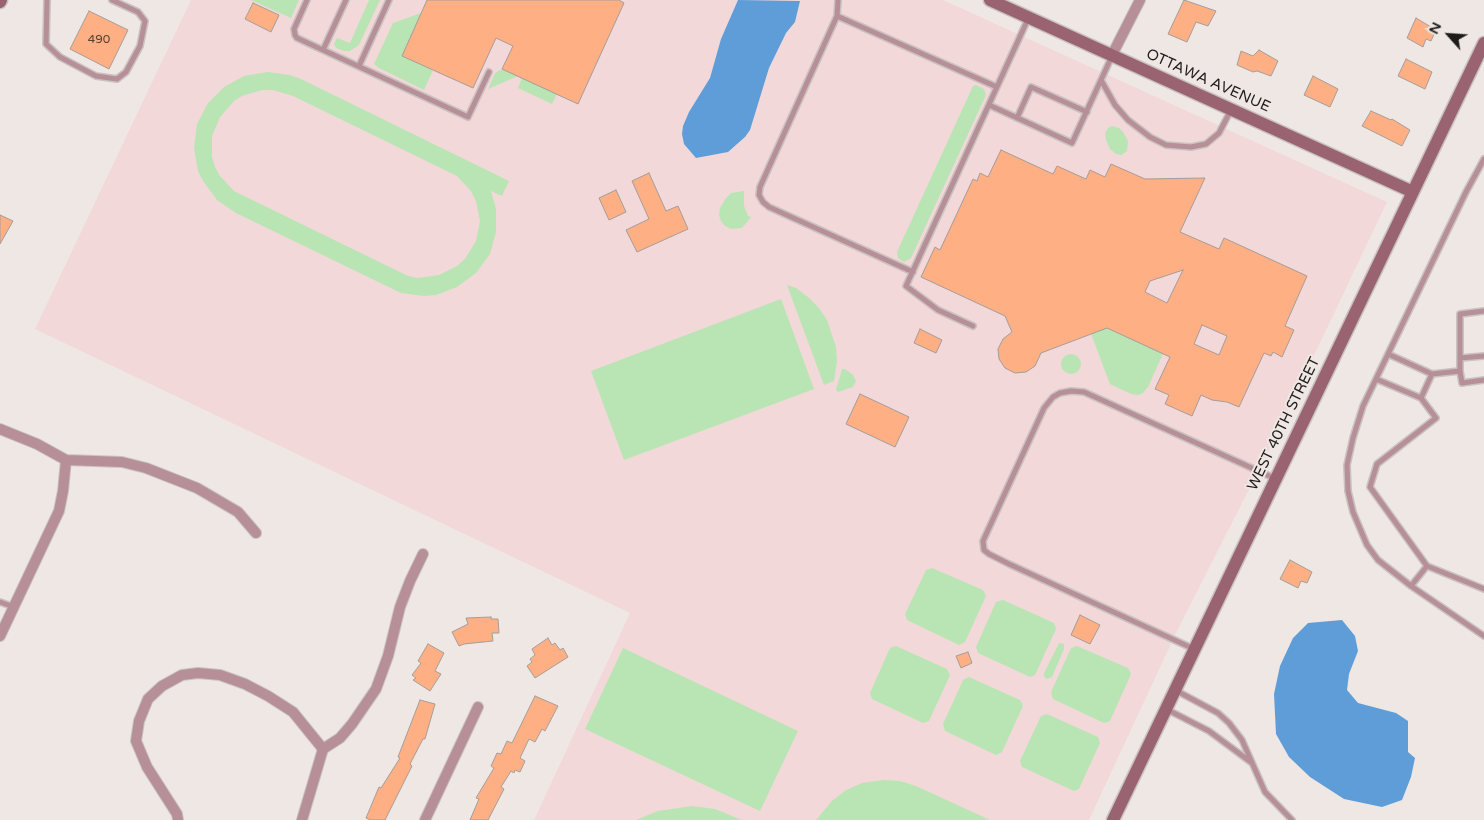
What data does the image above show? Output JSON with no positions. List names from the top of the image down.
{
  "streets": {
    "street": ["OTTAWA AVENUE", "WEST 40TH STREET"]
  },
  "crossings": [
    ["OTTAWA AVENUE", "WEST 40TH STREET"]
  ],
  "house_numbers": ["490"],
  "north": "top left"
}
